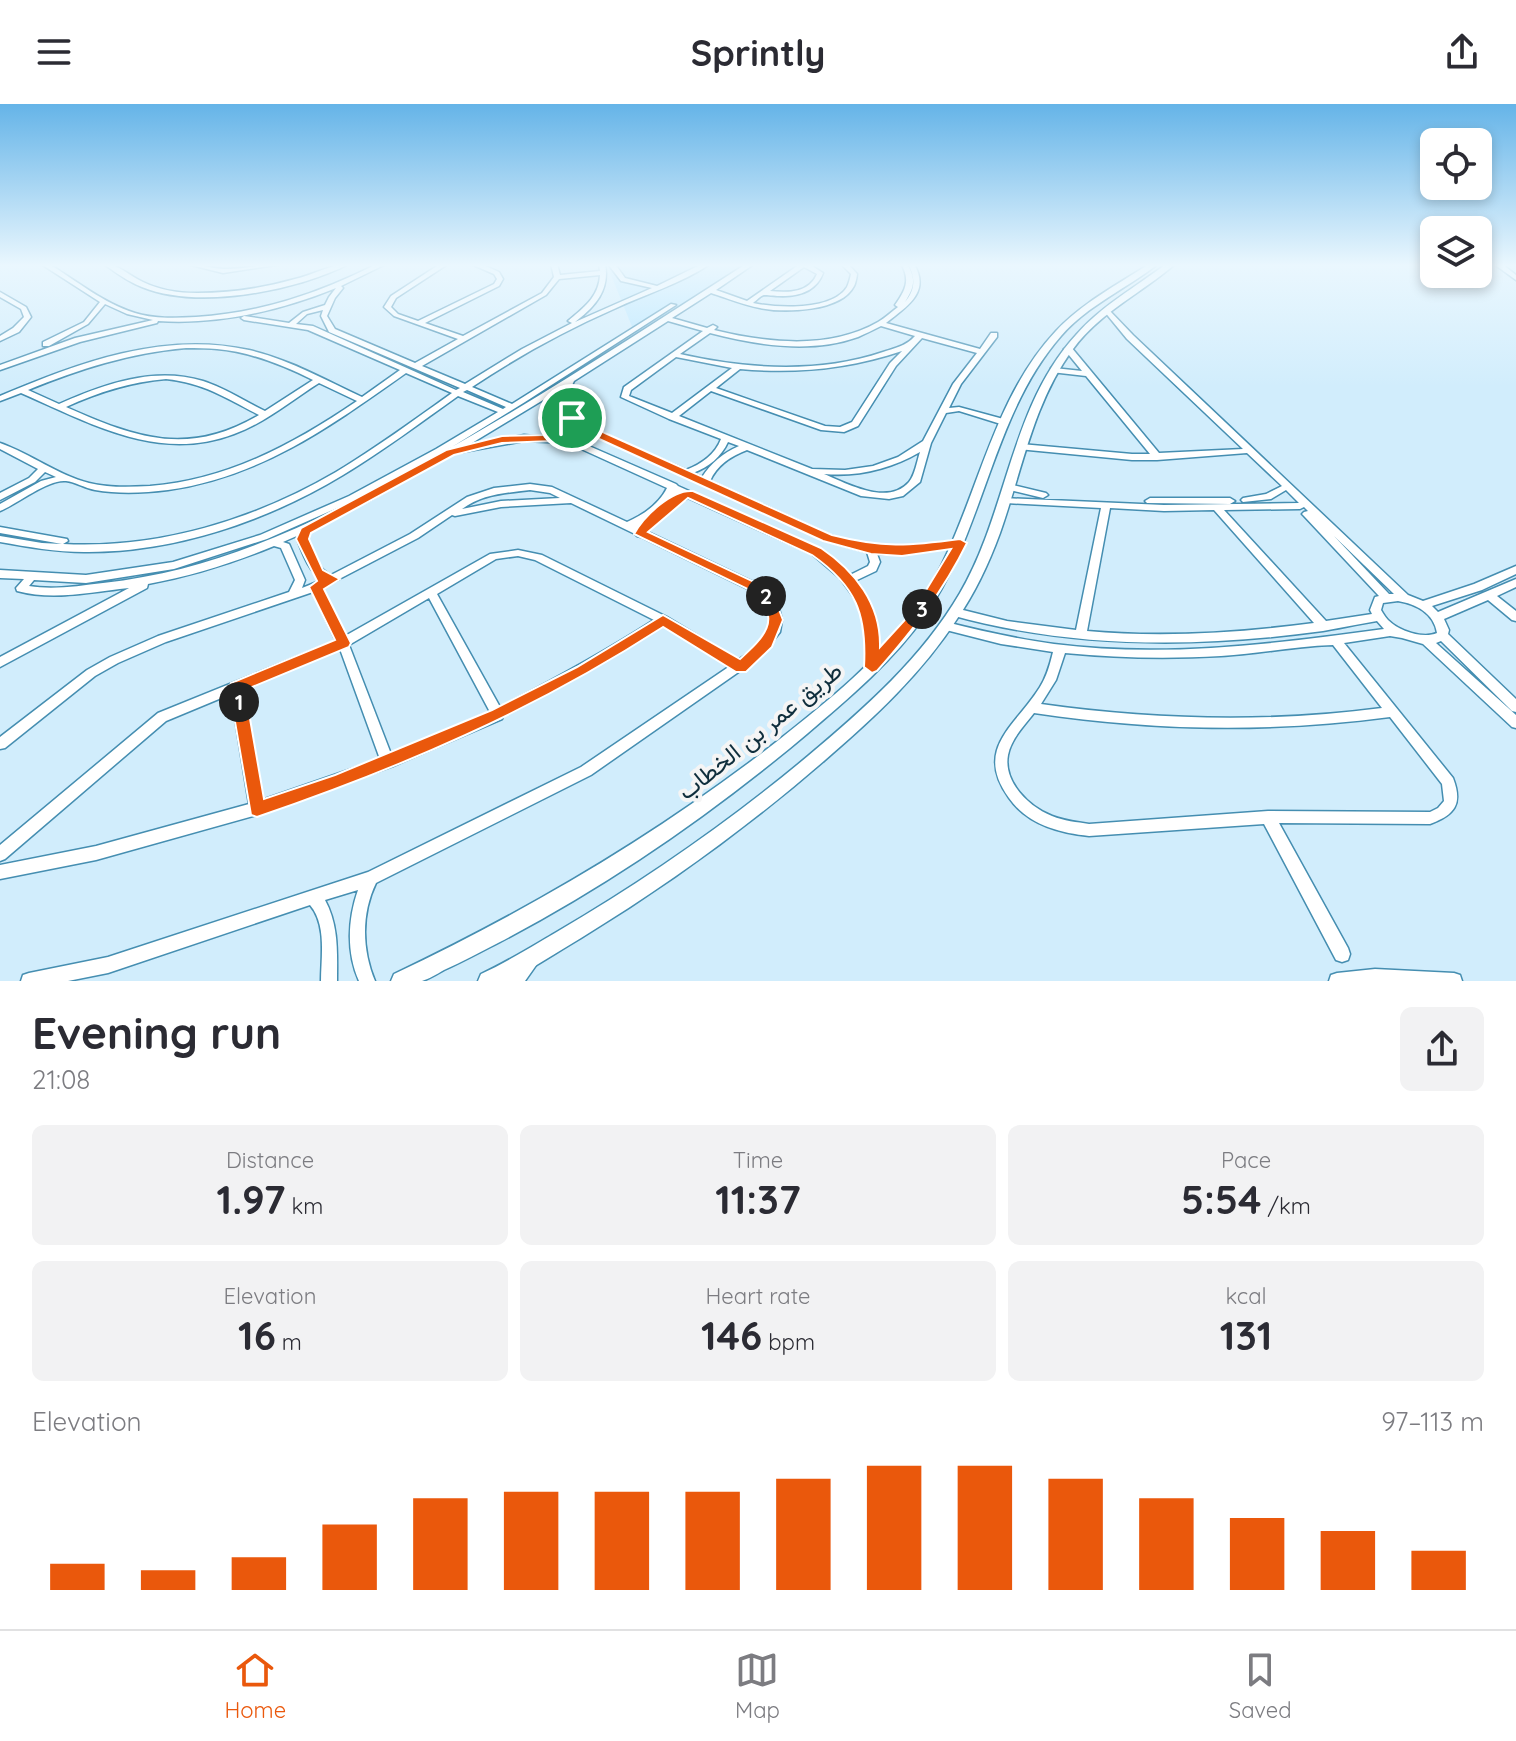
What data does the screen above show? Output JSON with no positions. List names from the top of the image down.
{
  "streets": {
    "street": ["طريق عمر بن الخطاب"]
  },
  "page": {
    "header": "Sprintly",
    "pins": ["2", "3", "1"],
    "heading": ["Evening run", "21:08"],
    "stats": [
      ["Distance", "1.97 km"],
      ["Time", "11:37"],
      ["Pace", "5:54 /km"],
      ["Elevation", "16 m"],
      ["Heart rate", "146 bpm"],
      ["kcal", "131"]
    ],
    "chart": ["Elevation", "97–113 m"],
    "tabs": ["Home", "Map", "Saved"]
  }
}
